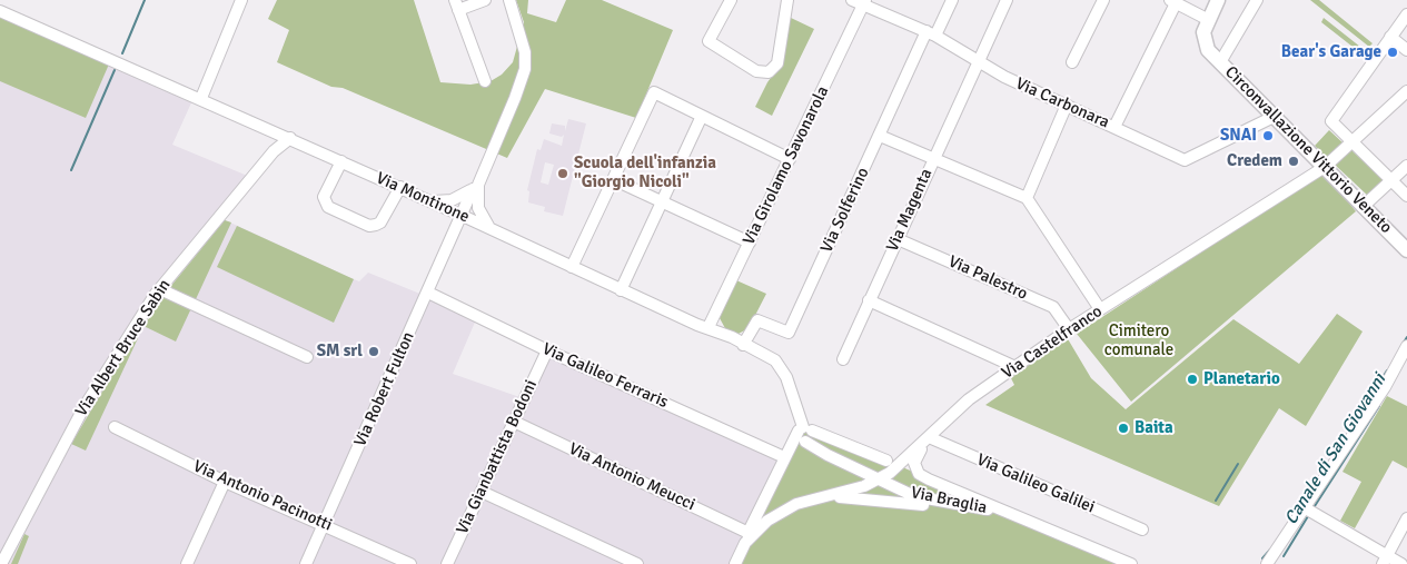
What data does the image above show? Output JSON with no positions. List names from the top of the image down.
{
  "streets": {
    "main road": ["Circonvallazione Vittorio Veneto"],
    "street": [
      "Via Carbonara",
      "Via Girolamo Savonarola",
      "Via Montirone",
      "Via Solferino",
      "Via Magenta",
      "Via Palestro",
      "Via Castelfranco",
      "Via Albert Bruce Sabin",
      "Via Galileo Ferraris",
      "Via Robert Fulton",
      "Via Gianbattista Bodoni",
      "Via Antonio Meucci",
      "Via Galileo Galilei",
      "Via Antonio Pacinotti",
      "Via Braglia"
    ]
  },
  "crossings": [
    ["Via Carbonara", "Circonvallazione Vittorio Veneto"],
    ["Via Carbonara", "Via Girolamo Savonarola"],
    ["Via Carbonara", "Via Solferino"],
    ["Via Carbonara", "Via Magenta"],
    ["Circonvallazione Vittorio Veneto", "Via Castelfranco"],
    ["Via Girolamo Savonarola", "Via Montirone"],
    ["Via Montirone", "Via Solferino"],
    ["Via Montirone", "Via Castelfranco"],
    ["Via Montirone", "Via Albert Bruce Sabin"],
    ["Via Montirone", "Via Robert Fulton"],
    ["Via Montirone", "Via Braglia"],
    ["Via Magenta", "Via Palestro"],
    ["Via Palestro", "Via Castelfranco"],
    ["Via Castelfranco", "Via Galileo Ferraris"],
    ["Via Castelfranco", "Via Antonio Meucci"],
    ["Via Castelfranco", "Via Galileo Galilei"],
    ["Via Castelfranco", "Via Braglia"],
    ["Via Galileo Ferraris", "Via Robert Fulton"],
    ["Via Galileo Ferraris", "Via Gianbattista Bodoni"],
    ["Via Robert Fulton", "Via Antonio Pacinotti"],
    ["Via Gianbattista Bodoni", "Via Antonio Meucci"],
    ["Via Galileo Galilei", "Via Braglia"]
  ],
  "water": ["Canale di San Giovanni"],
  "parks": ["Cimitero comunale"],
  "places": [
    "Bear's Garage",
    "SNAI",
    "Credem",
    "Scuola dell'infanzia \"Giorgio Nicoli\"",
    "SM srl",
    "Planetario",
    "Baita"
  ]
}
